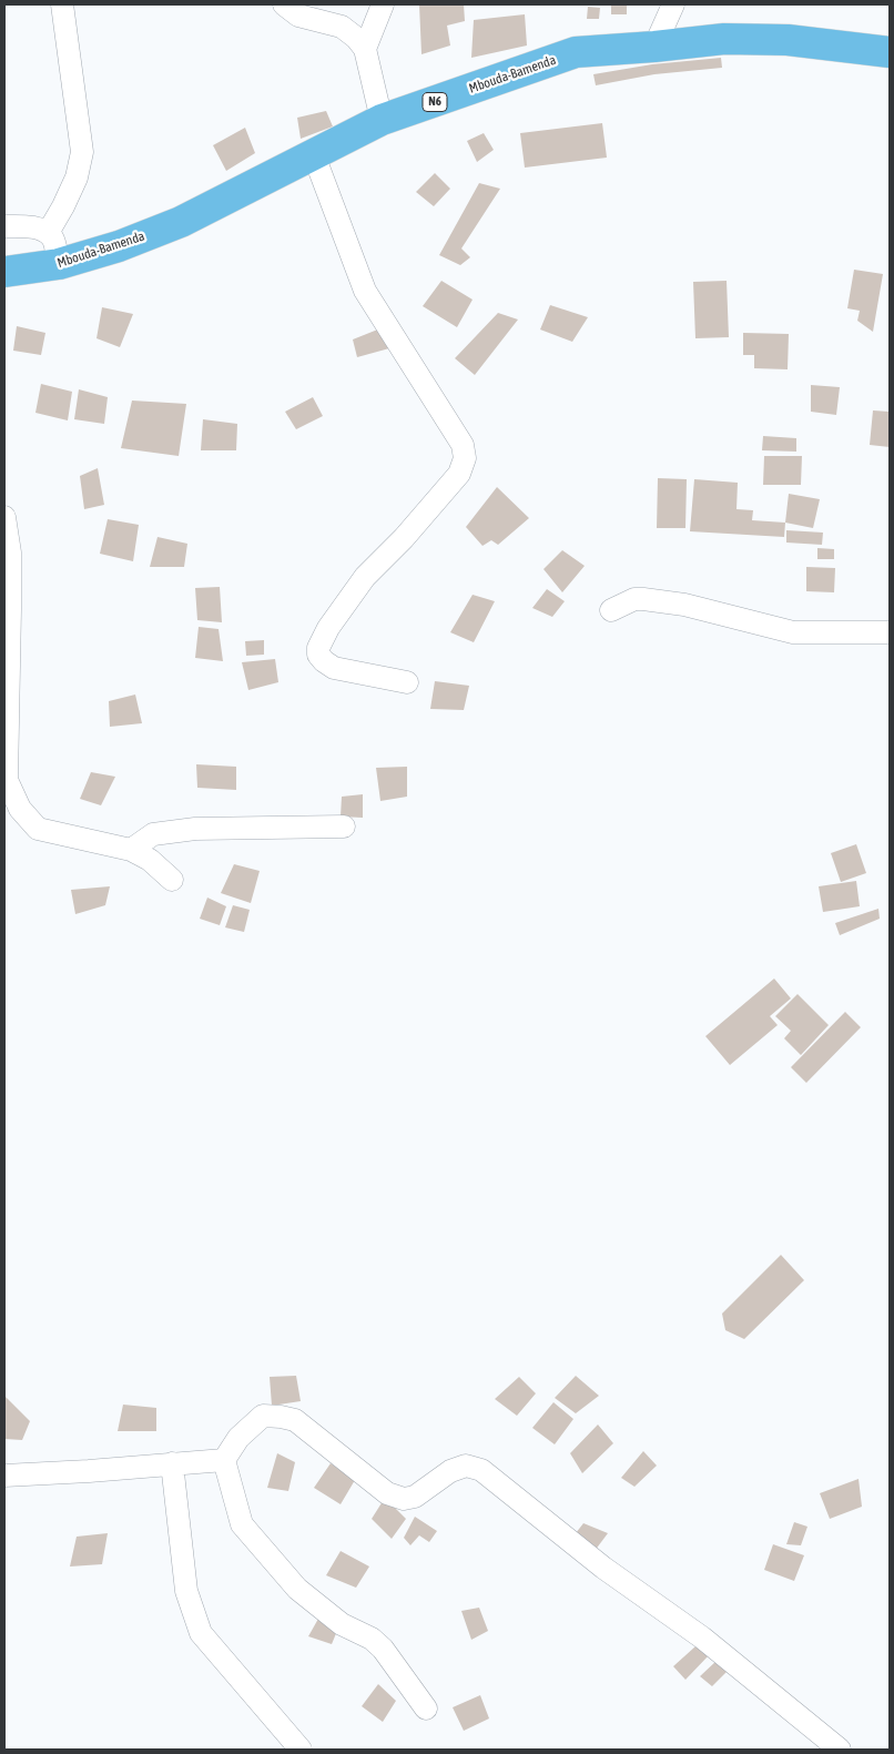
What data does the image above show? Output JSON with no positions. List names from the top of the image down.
{
  "streets": {
    "highway": ["Mbouda-Bamenda", "N6"]
  }
}
